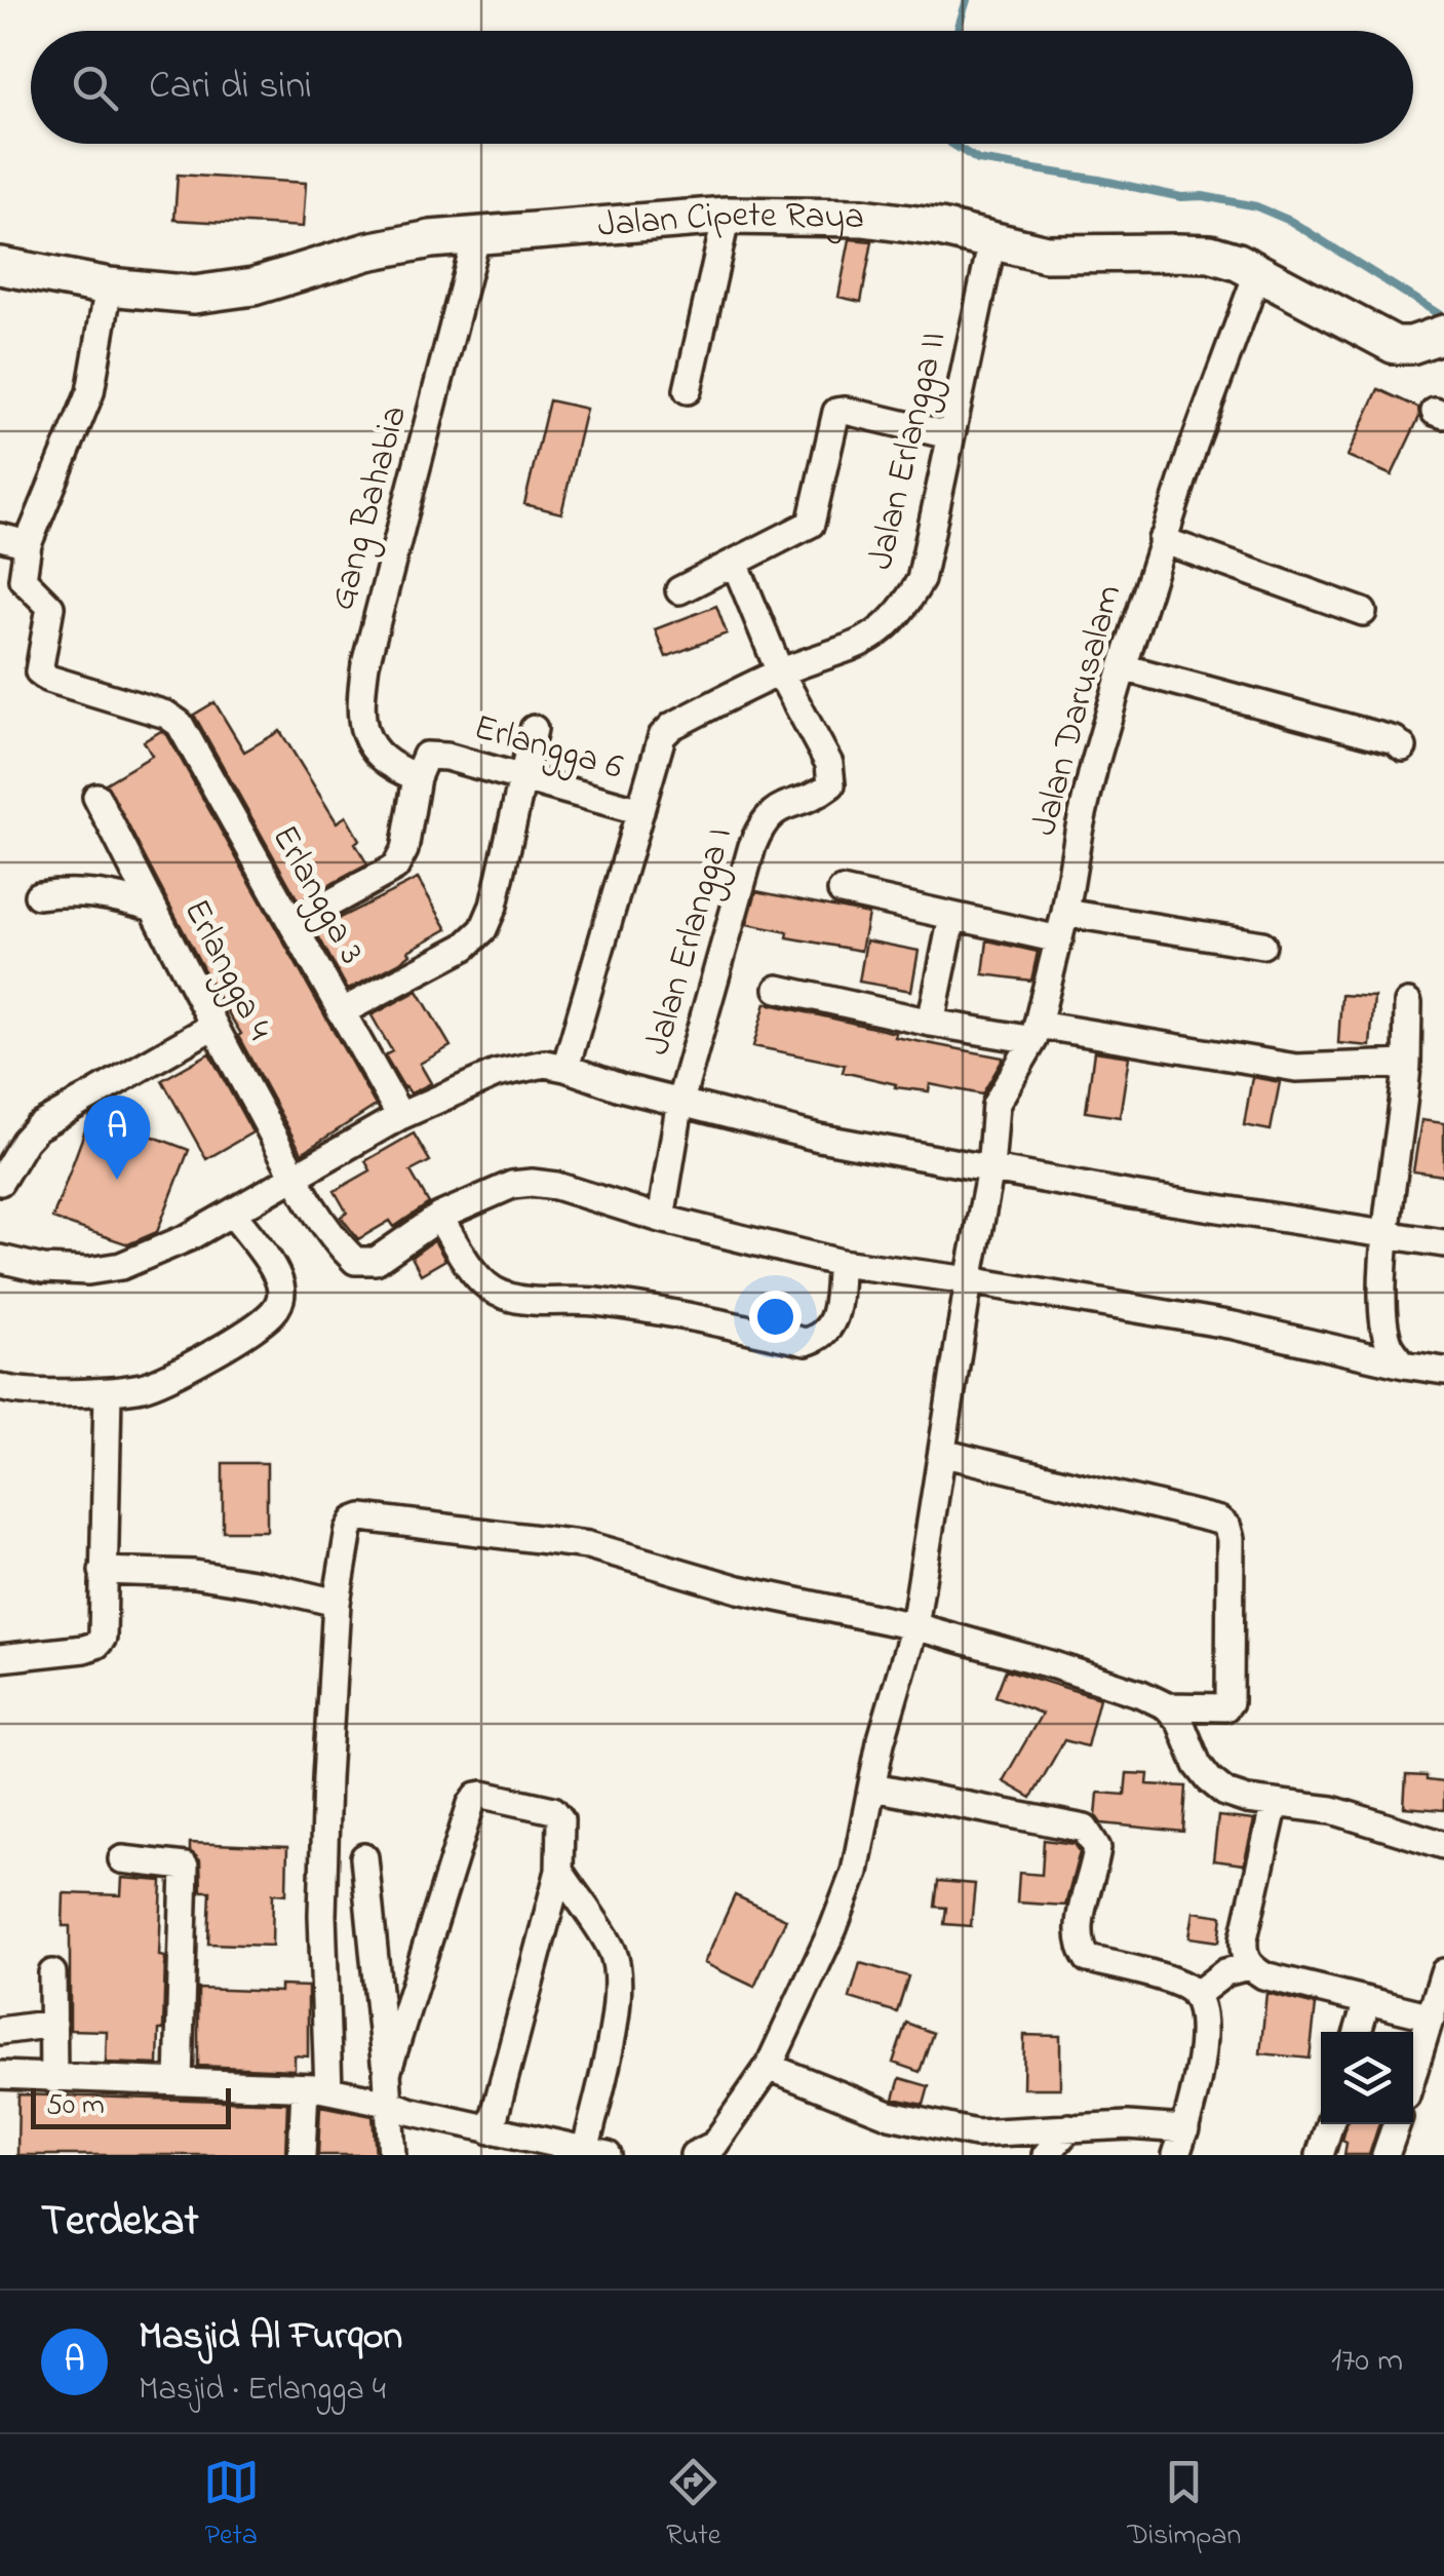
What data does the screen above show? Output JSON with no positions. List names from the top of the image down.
{
  "streets": {
    "main road": ["Jalan Cipete Raya"],
    "street": [
      "Jalan Erlangga II",
      "Gang Bahabia",
      "Jalan Darusalam",
      "Erlangga 6",
      "Erlangga 3",
      "Jalan Erlangga I",
      "Erlangga 4"
    ]
  },
  "crossings": [
    ["Jalan Cipete Raya", "Jalan Erlangga II"],
    ["Jalan Cipete Raya", "Gang Bahabia"],
    ["Jalan Cipete Raya", "Jalan Darusalam"],
    ["Jalan Erlangga II", "Erlangga 6"],
    ["Jalan Erlangga II", "Jalan Erlangga I"],
    ["Gang Bahabia", "Erlangga 6"]
  ],
  "scale_bar": "50 m",
  "page": {
    "search": "Cari di sini",
    "pins": "A",
    "scale": "50 m",
    "heading": "Terdekat",
    "list": [
      {
        "mark": "A",
        "name": "Masjid Al Furqon",
        "note": "Masjid · Erlangga 4",
        "value": "170 m"
      }
    ],
    "nav": ["Peta", "Rute", "Disimpan"]
  }
}
